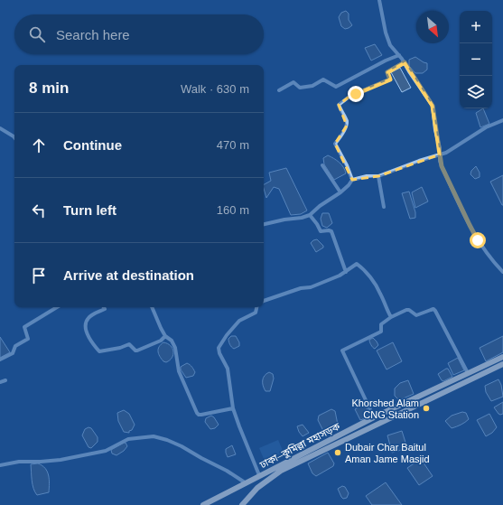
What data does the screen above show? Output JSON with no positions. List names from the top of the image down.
{
  "streets": {
    "highway": ["ঢাকা–কুমিল্লা মহাসড়ক"]
  },
  "places": ["Khorshed Alam CNG Station", "Dubair Char Baitul Aman Jame Masjid"],
  "north": "bottom right",
  "page": {
    "map_buttons": ["+", "−"],
    "search": "Search here",
    "heading": ["8 min", "Walk · 630 m"],
    "list": [
      ["Continue", "470 m"],
      ["Turn left", "160 m"],
      "Arrive at destination"
    ]
  }
}
